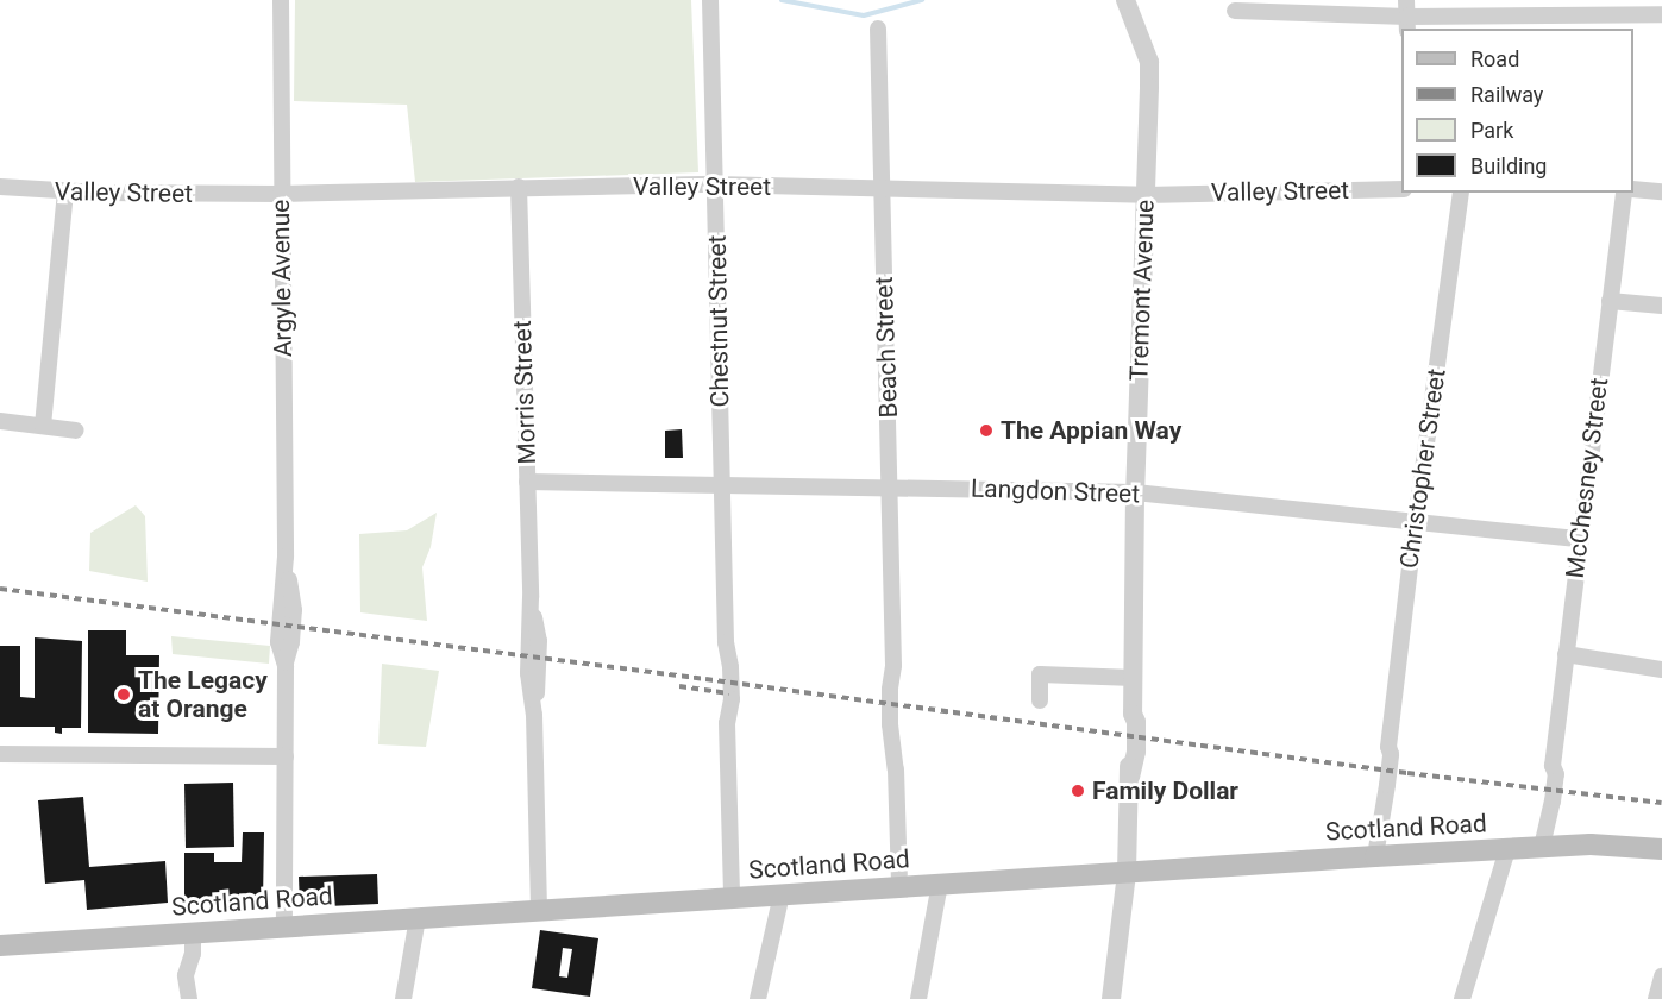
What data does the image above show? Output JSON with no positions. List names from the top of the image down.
{
  "streets": {
    "main road": ["Scotland Road"],
    "street": [
      "Valley Street",
      "Argyle Avenue",
      "Tremont Avenue",
      "Chestnut Street",
      "Beach Street",
      "Morris Street",
      "Christopher Street",
      "McChesney Street",
      "Langdon Street"
    ]
  },
  "crossings": [
    ["Valley Street", "Argyle Avenue"],
    ["Valley Street", "Tremont Avenue"],
    ["Valley Street", "Chestnut Street"],
    ["Valley Street", "Beach Street"],
    ["Valley Street", "Morris Street"],
    ["Argyle Avenue", "Scotland Road"],
    ["Tremont Avenue", "Langdon Street"],
    ["Tremont Avenue", "Scotland Road"],
    ["Chestnut Street", "Langdon Street"],
    ["Chestnut Street", "Scotland Road"],
    ["Beach Street", "Langdon Street"],
    ["Beach Street", "Scotland Road"],
    ["Morris Street", "Langdon Street"],
    ["Morris Street", "Scotland Road"],
    ["Christopher Street", "Langdon Street"],
    ["Christopher Street", "Scotland Road"],
    ["McChesney Street", "Langdon Street"],
    ["McChesney Street", "Scotland Road"]
  ],
  "places": ["The Appian Way", "The Legacy at Orange", "Family Dollar"],
  "legend": [
    "Road",
    "Railway",
    "Park",
    "Building"
  ]
}
